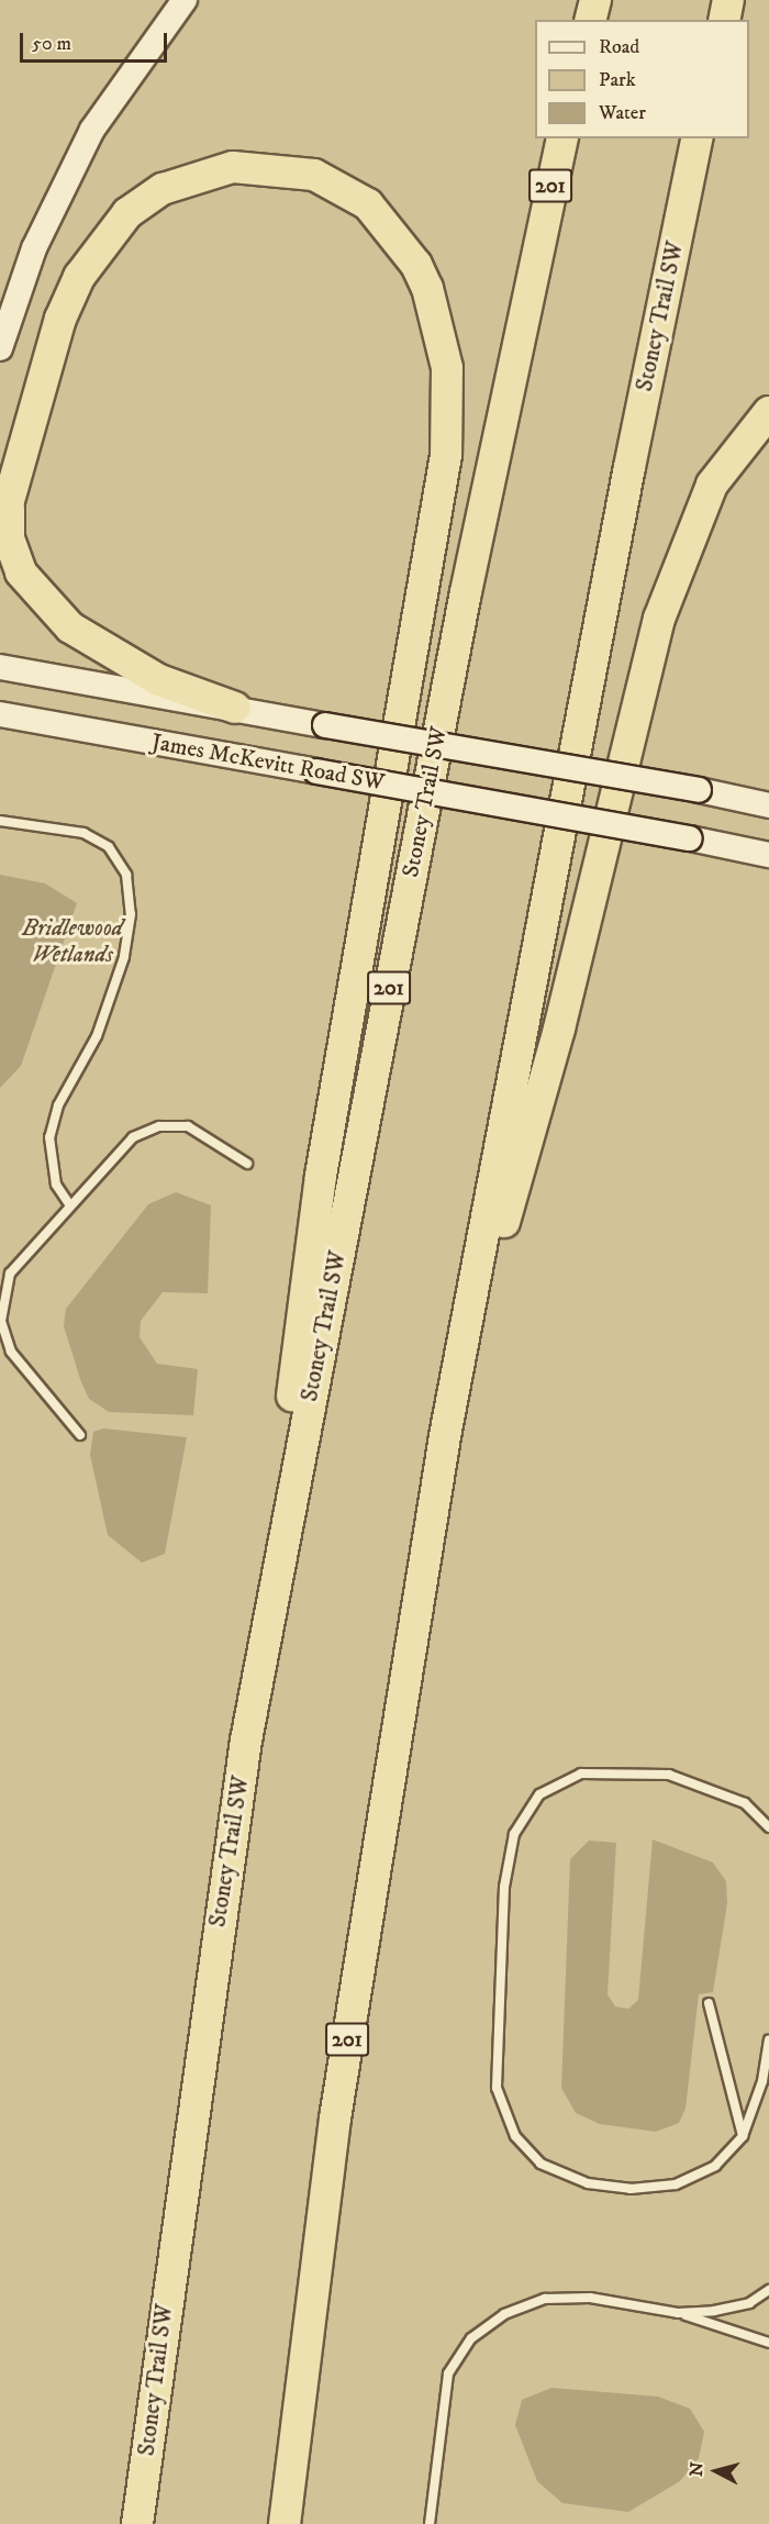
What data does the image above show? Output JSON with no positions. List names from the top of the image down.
{
  "streets": {
    "highway": ["201", "Stoney Trail SW"],
    "main road": ["James McKevitt Road SW"]
  },
  "parks": ["Bridlewood Wetlands"],
  "legend": ["Road", "Park", "Water"],
  "scale_bar": "50 m",
  "north": "left"
}
